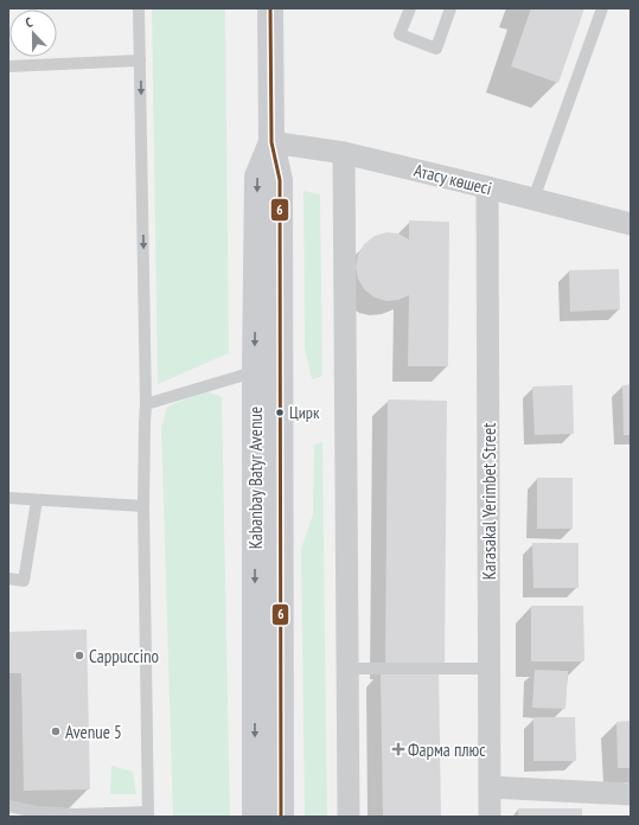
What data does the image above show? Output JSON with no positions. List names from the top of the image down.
{
  "streets": {
    "main road": ["Kabanbay Batyr Avenue"],
    "street": ["Атасу көшесі", "Karasakal Yerimbet Street"]
  },
  "crossings": [
    ["Атасу көшесі", "Kabanbay Batyr Avenue"],
    ["Атасу көшесі", "Karasakal Yerimbet Street"]
  ],
  "places": {
    "other": ["Цирк", "Cappuccino", "Avenue 5"],
    "health": ["Фарма плюс"]
  },
  "lines": ["transit line 6"],
  "north": "top"
}
